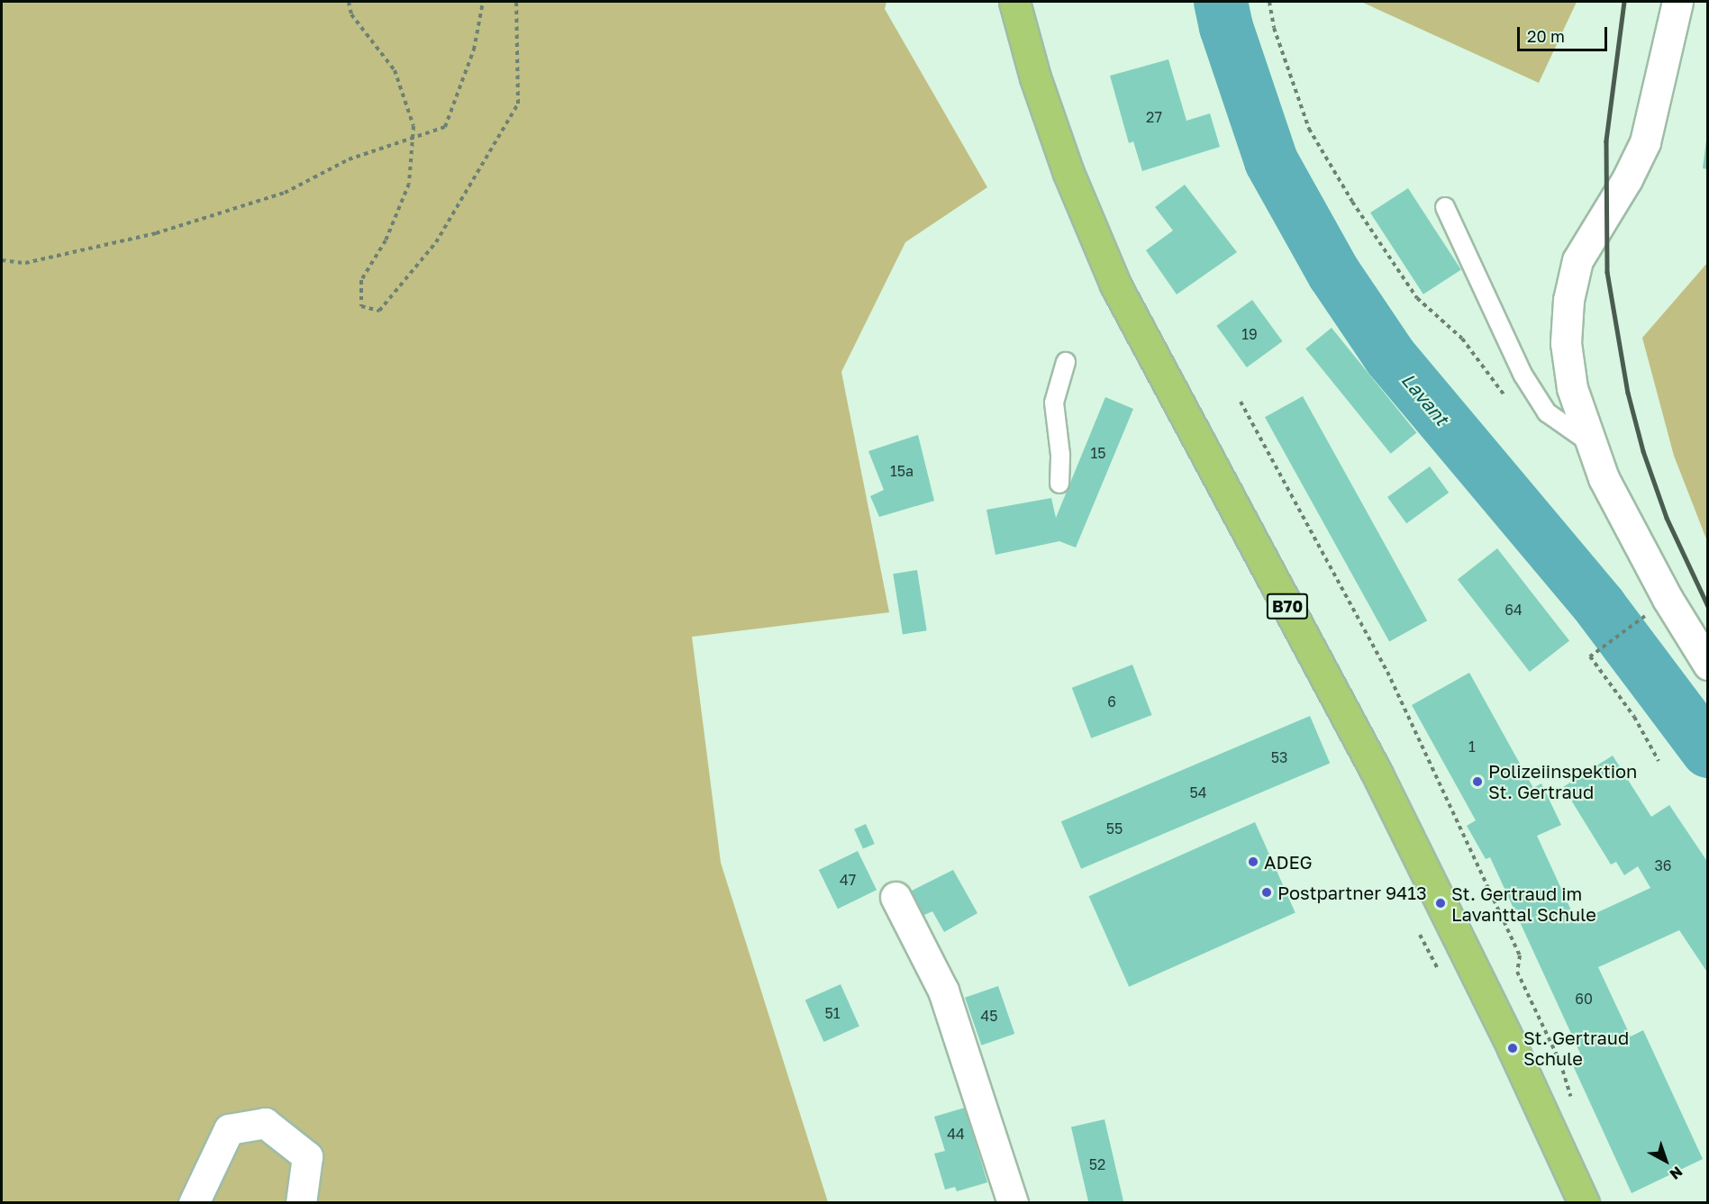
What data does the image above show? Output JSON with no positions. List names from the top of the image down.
{
  "streets": {
    "main road": ["B70"]
  },
  "water": ["Lavant"],
  "places": [
    "Polizeiinspektion St. Gertraud",
    "ADEG",
    "Postpartner 9413",
    "St. Gertraud im Lavanttal Schule",
    "St. Gertraud Schule"
  ],
  "house_numbers": [
    "27",
    "19",
    "15",
    "15a",
    "64",
    "6",
    "1",
    "53",
    "54",
    "55",
    "36",
    "47",
    "60",
    "51",
    "45",
    "44",
    "52"
  ],
  "scale_bar": "20 m",
  "north": "bottom right"
}
